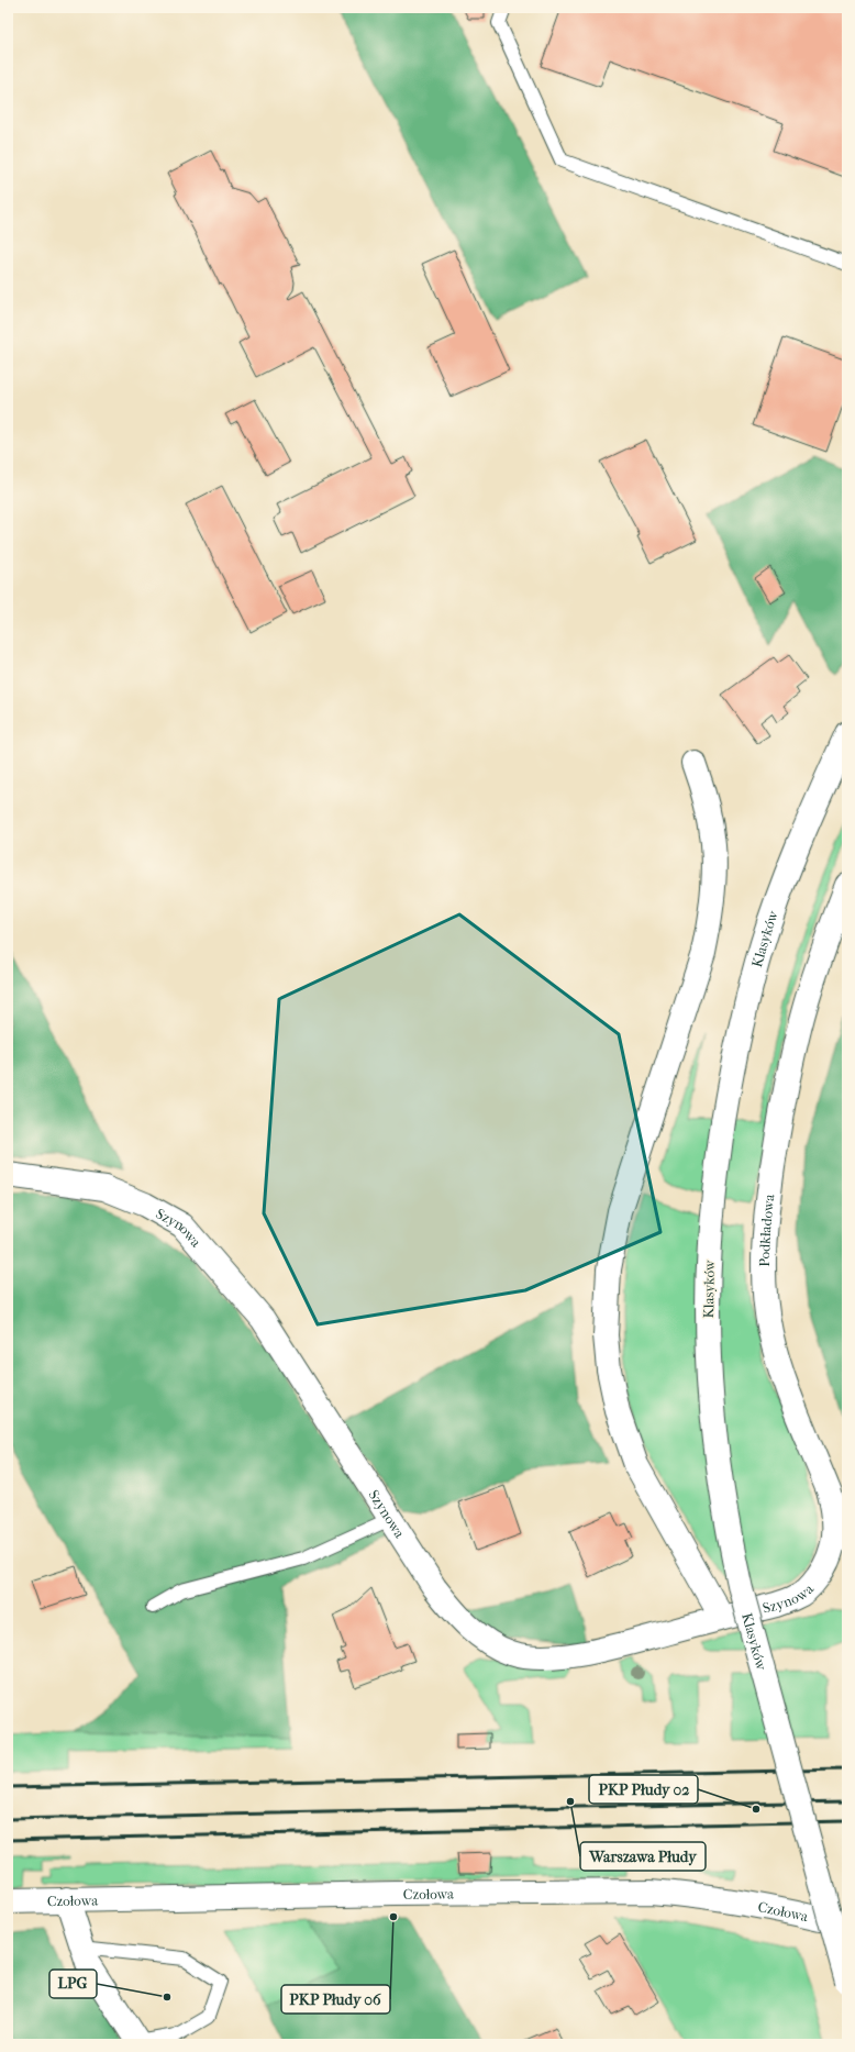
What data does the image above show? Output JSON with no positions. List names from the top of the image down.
{
  "streets": {
    "street": [
      "Klasyków",
      "Szynowa",
      "Podkładowa",
      "Czołowa"
    ]
  },
  "crossings": [
    ["Szynowa", "Podkładowa"]
  ],
  "places": [
    "Warszawa Płudy",
    "PKP Płudy 02",
    "PKP Płudy 06",
    "LPG"
  ]
}
